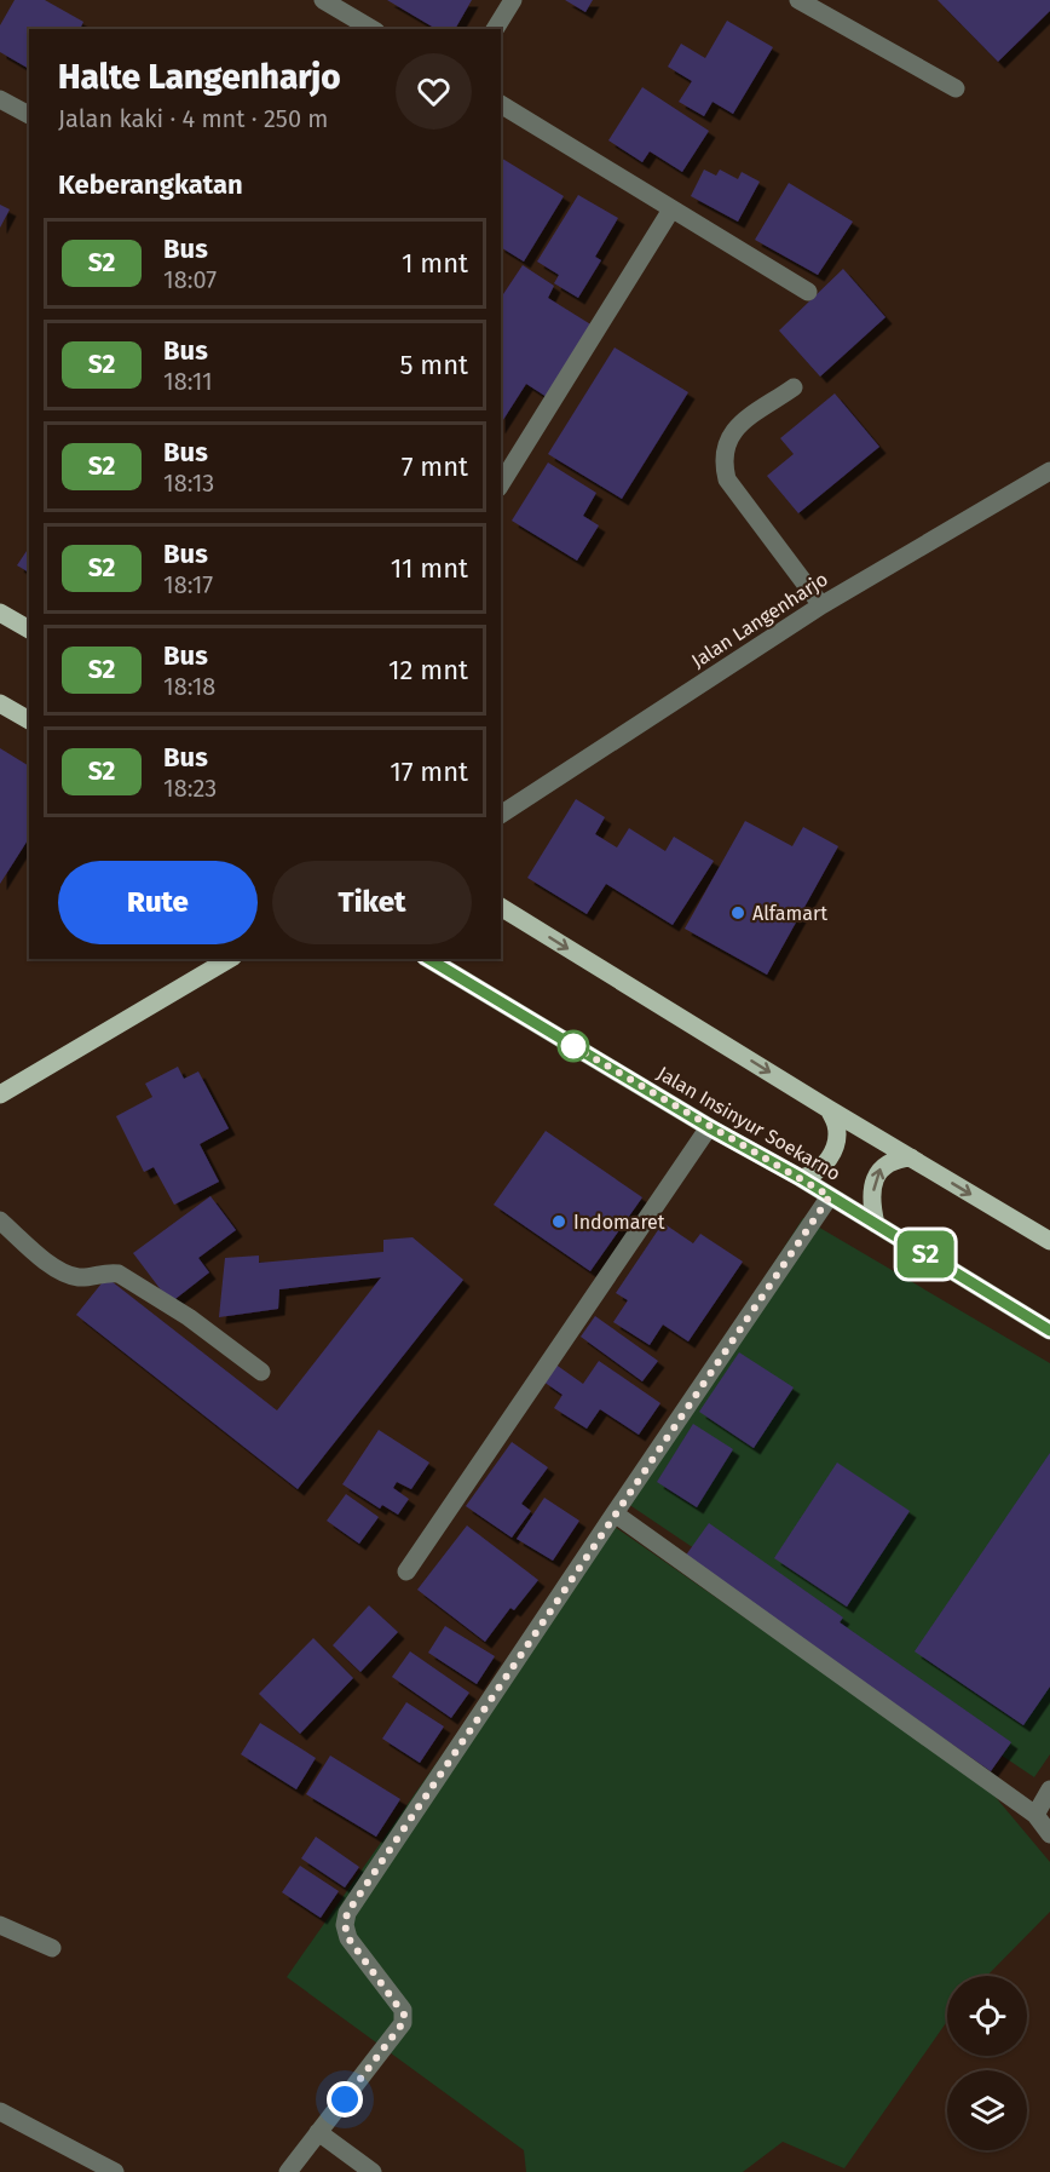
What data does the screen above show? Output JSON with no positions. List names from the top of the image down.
{
  "streets": {
    "main road": ["Jalan Insinyur Soekarno"],
    "street": ["Jalan Langenharjo"]
  },
  "places": ["Alfamart", "Indomaret"],
  "lines": ["bus line S2"],
  "page": {
    "on_map": "S2",
    "heading": [
      ["Halte Langenharjo", "Jalan kaki · 4 mnt · 250 m"],
      "Keberangkatan"
    ],
    "list": [
      {
        "mark": "S2",
        "name": "Bus",
        "note": "18:07",
        "value": "1 mnt"
      },
      {
        "mark": "S2",
        "name": "Bus",
        "note": "18:11",
        "value": "5 mnt"
      },
      {
        "mark": "S2",
        "name": "Bus",
        "note": "18:13",
        "value": "7 mnt"
      },
      {
        "mark": "S2",
        "name": "Bus",
        "note": "18:17",
        "value": "11 mnt"
      },
      {
        "mark": "S2",
        "name": "Bus",
        "note": "18:18",
        "value": "12 mnt"
      },
      {
        "mark": "S2",
        "name": "Bus",
        "note": "18:23",
        "value": "17 mnt"
      }
    ],
    "buttons": ["Rute", "Tiket"]
  }
}
